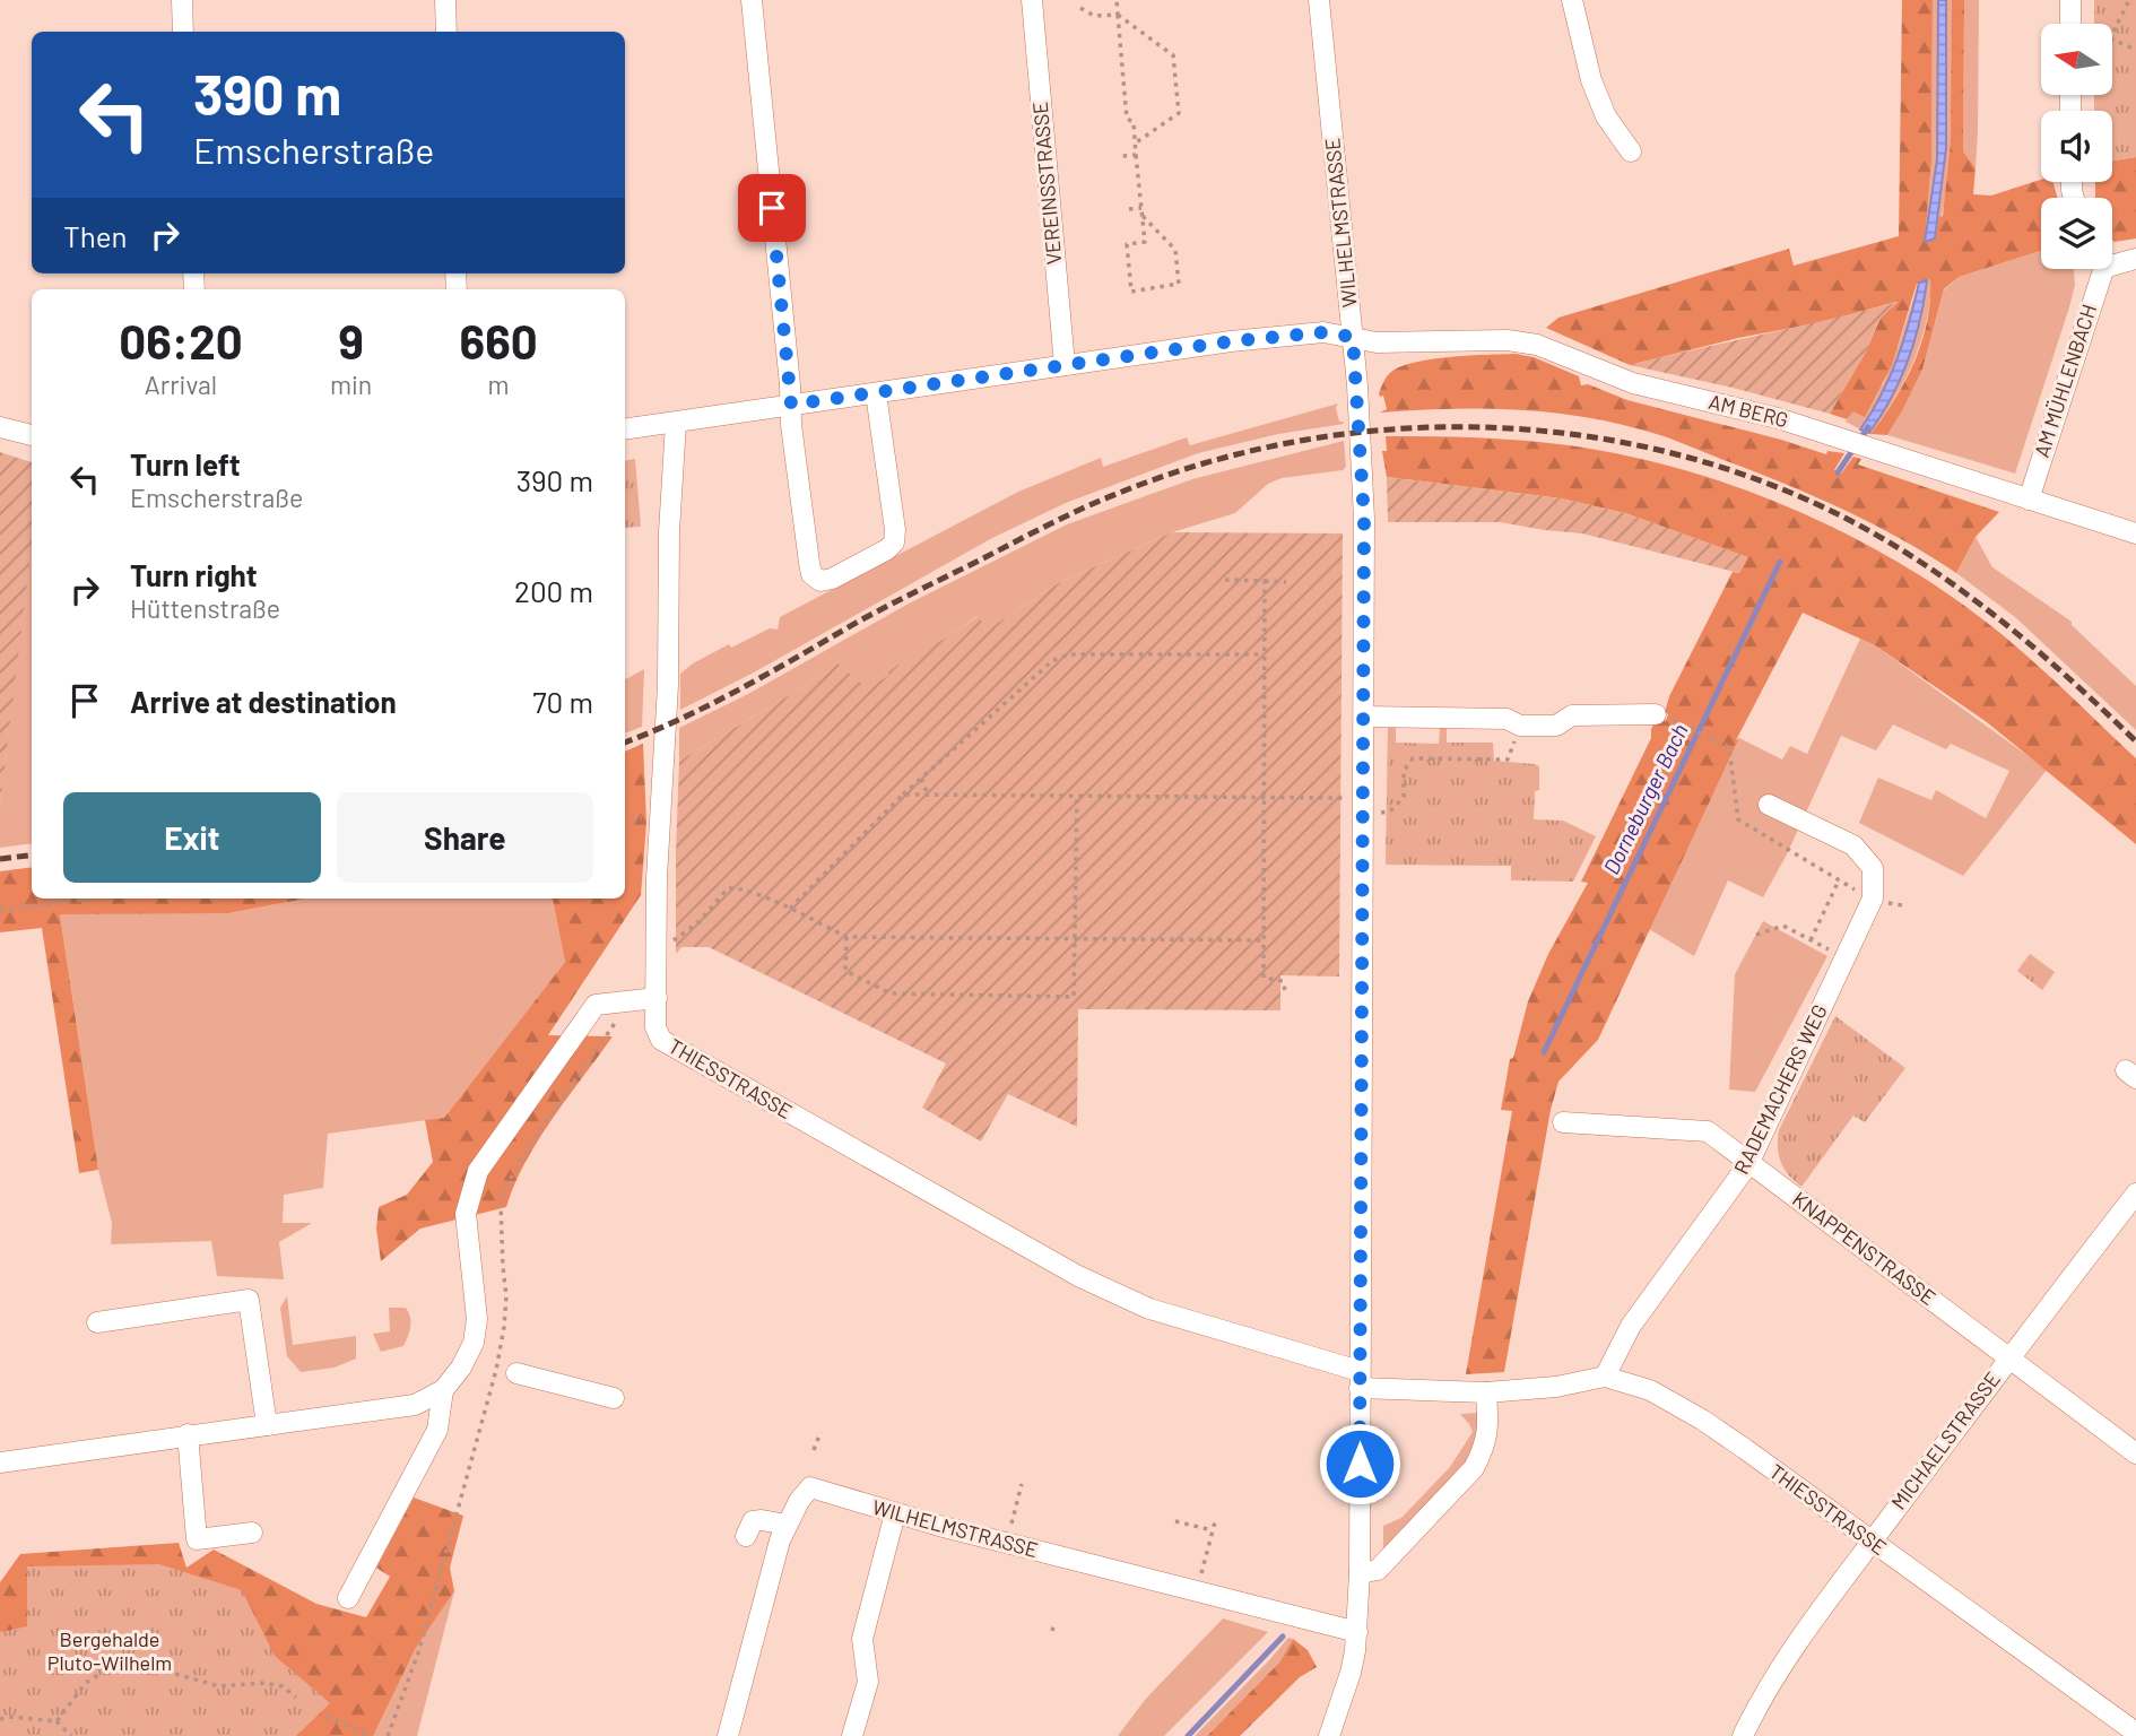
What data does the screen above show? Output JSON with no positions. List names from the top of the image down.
{
  "streets": {
    "street": [
      "VEREINSSTRASSE",
      "WILHELMSTRASSE",
      "AM MÜHLENBACH",
      "AM BERG",
      "THIESSTRASSE",
      "RADEMACHERS WEG",
      "KNAPPENSTRASSE",
      "MICHAELSTRASSE"
    ]
  },
  "crossings": [
    ["VEREINSSTRASSE", "AM BERG"],
    ["WILHELMSTRASSE", "AM BERG"],
    ["WILHELMSTRASSE", "THIESSTRASSE"],
    ["AM MÜHLENBACH", "AM BERG"],
    ["AM BERG", "THIESSTRASSE"],
    ["THIESSTRASSE", "RADEMACHERS WEG"],
    ["THIESSTRASSE", "MICHAELSTRASSE"],
    ["RADEMACHERS WEG", "KNAPPENSTRASSE"],
    ["KNAPPENSTRASSE", "MICHAELSTRASSE"]
  ],
  "water": ["Dorneburger Bach"],
  "parks": ["Bergehalde Pluto-Wilhelm"],
  "north": "left",
  "page": {
    "turn": ["390 m", "Emscherstraße"],
    "then": "Then",
    "eta": [
      "06:20",
      "Arrival",
      "9",
      "min",
      "660",
      "m"
    ],
    "list": [
      {
        "name": "Turn left",
        "note": "Emscherstraße",
        "value": "390 m"
      },
      {
        "name": "Turn right",
        "note": "Hüttenstraße",
        "value": "200 m"
      },
      {
        "name": "Arrive at destination",
        "value": "70 m"
      }
    ],
    "buttons": ["Exit", "Share"]
  }
}
